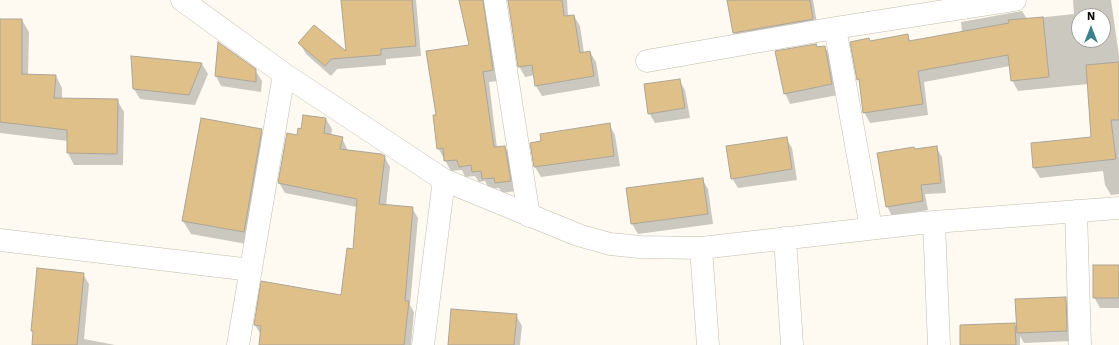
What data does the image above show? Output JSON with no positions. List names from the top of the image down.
{
  "north": "top"
}
